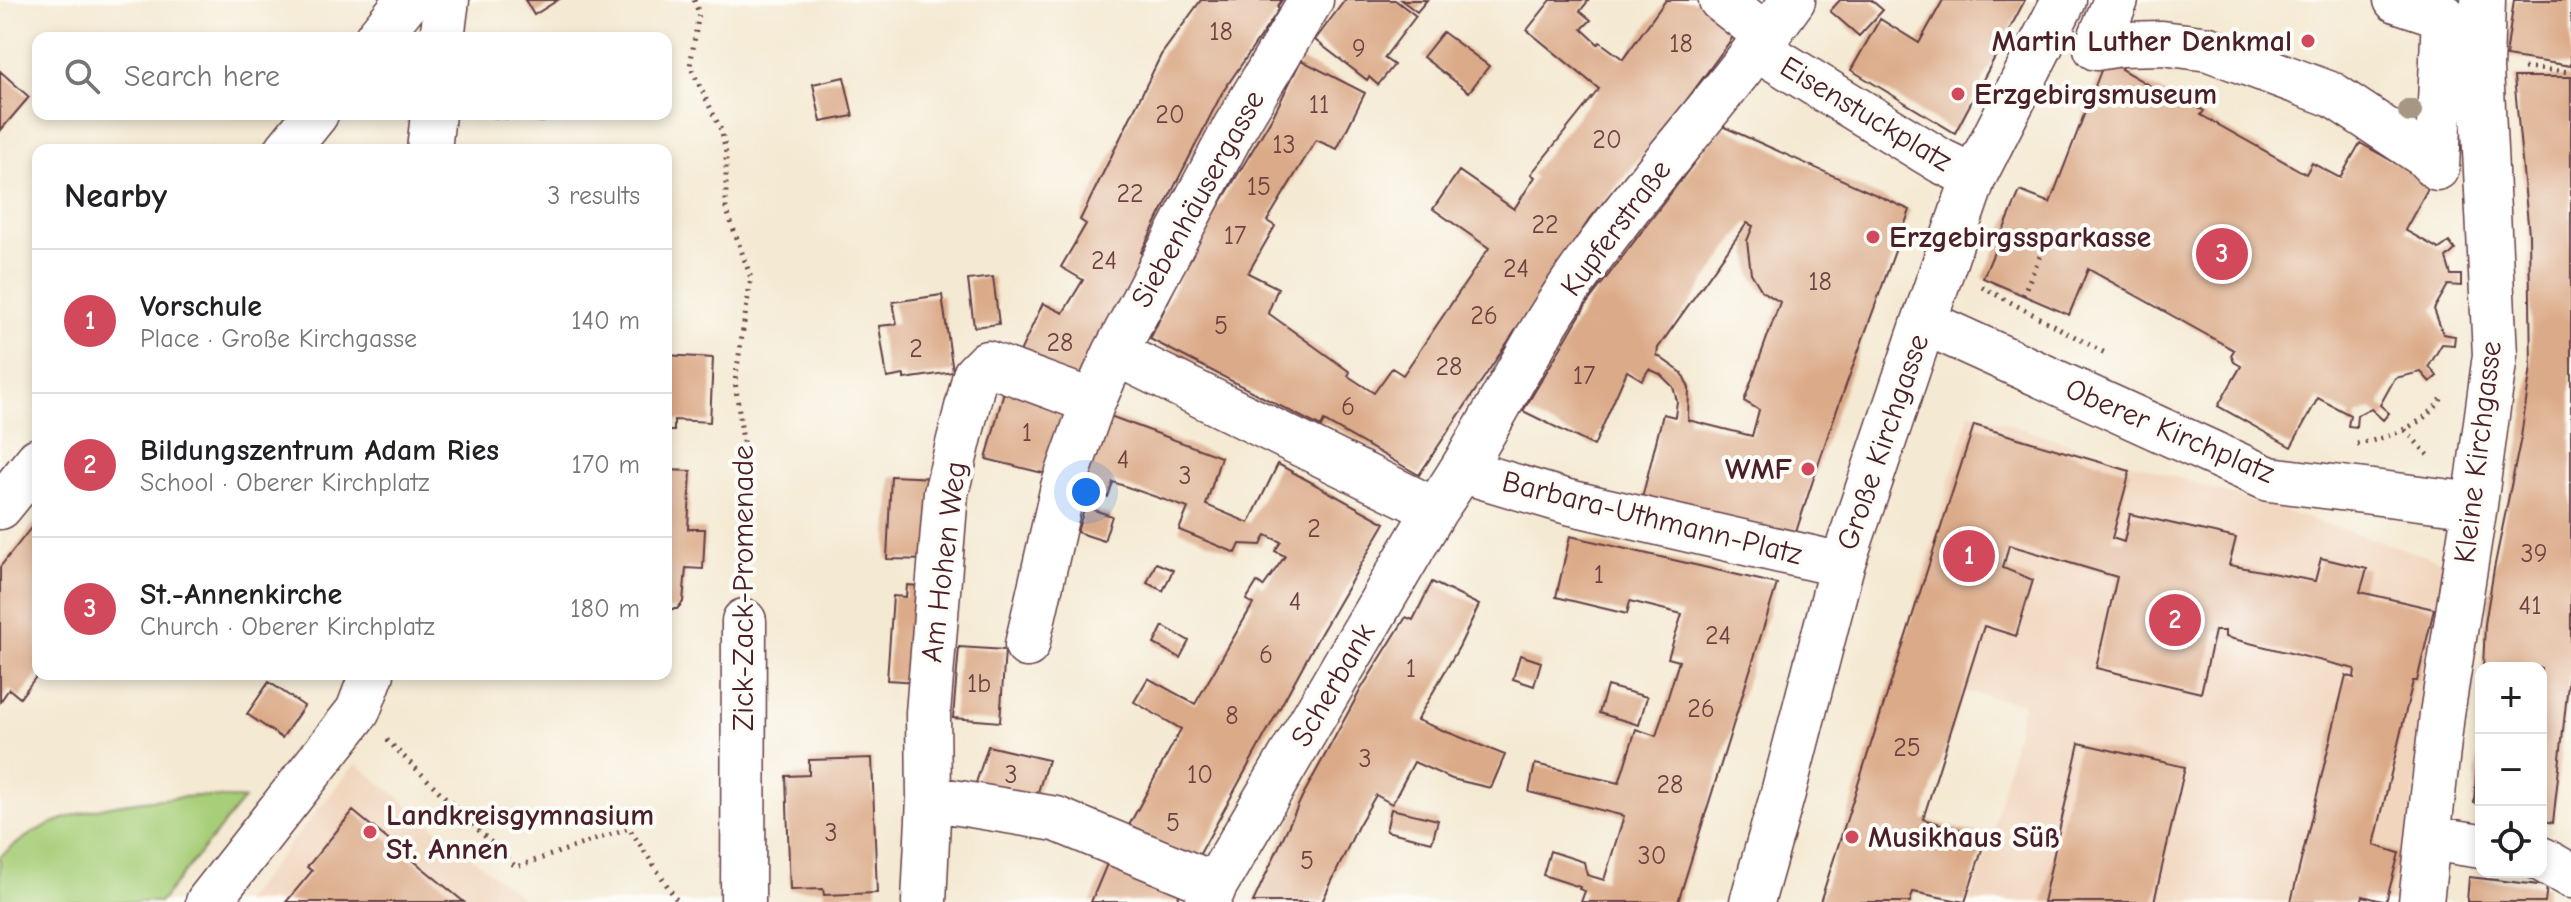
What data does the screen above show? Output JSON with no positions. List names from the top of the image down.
{
  "streets": {
    "street": [
      "Eisenstuckplatz",
      "Siebenhäusergasse",
      "Kupferstraße",
      "Oberer Kirchplatz",
      "Große Kirchgasse",
      "Kleine Kirchgasse",
      "Barbara-Uthmann-Platz",
      "Am Hohen Weg",
      "Zick-Zack-Promenade",
      "Scherbank"
    ]
  },
  "crossings": [
    ["Eisenstuckplatz", "Kupferstraße"],
    ["Eisenstuckplatz", "Große Kirchgasse"],
    ["Siebenhäusergasse", "Am Hohen Weg"],
    ["Kupferstraße", "Barbara-Uthmann-Platz"],
    ["Kupferstraße", "Scherbank"],
    ["Oberer Kirchplatz", "Große Kirchgasse"],
    ["Oberer Kirchplatz", "Kleine Kirchgasse"],
    ["Große Kirchgasse", "Barbara-Uthmann-Platz"],
    ["Barbara-Uthmann-Platz", "Scherbank"]
  ],
  "places": [
    "Martin Luther Denkmal",
    "Erzgebirgsmuseum",
    "Erzgebirgssparkasse",
    "WMF",
    "Landkreisgymnasium St. Annen",
    "Musikhaus Süß"
  ],
  "house_numbers": [
    "18",
    "18",
    "9",
    "11",
    "20",
    "20",
    "13",
    "15",
    "22",
    "22",
    "17",
    "24",
    "24",
    "18",
    "26",
    "5",
    "28",
    "2",
    "28",
    "17",
    "6",
    "1",
    "4",
    "3",
    "2",
    "39",
    "1",
    "4",
    "41",
    "24",
    "6",
    "1",
    "1b",
    "26",
    "8",
    "25",
    "3",
    "3",
    "10",
    "28",
    "5",
    "3",
    "30",
    "5"
  ],
  "page": {
    "search": "Search here",
    "heading": ["Nearby", "3 results"],
    "pins": ["3", "1", "2"],
    "list": [
      {
        "mark": "1",
        "name": "Vorschule",
        "note": "Place · Große Kirchgasse",
        "value": "140 m"
      },
      {
        "mark": "2",
        "name": "Bildungszentrum Adam Ries",
        "note": "School · Oberer Kirchplatz",
        "value": "170 m"
      },
      {
        "mark": "3",
        "name": "St.-Annenkirche",
        "note": "Church · Oberer Kirchplatz",
        "value": "180 m"
      }
    ],
    "map_buttons": ["+", "−"]
  }
}
